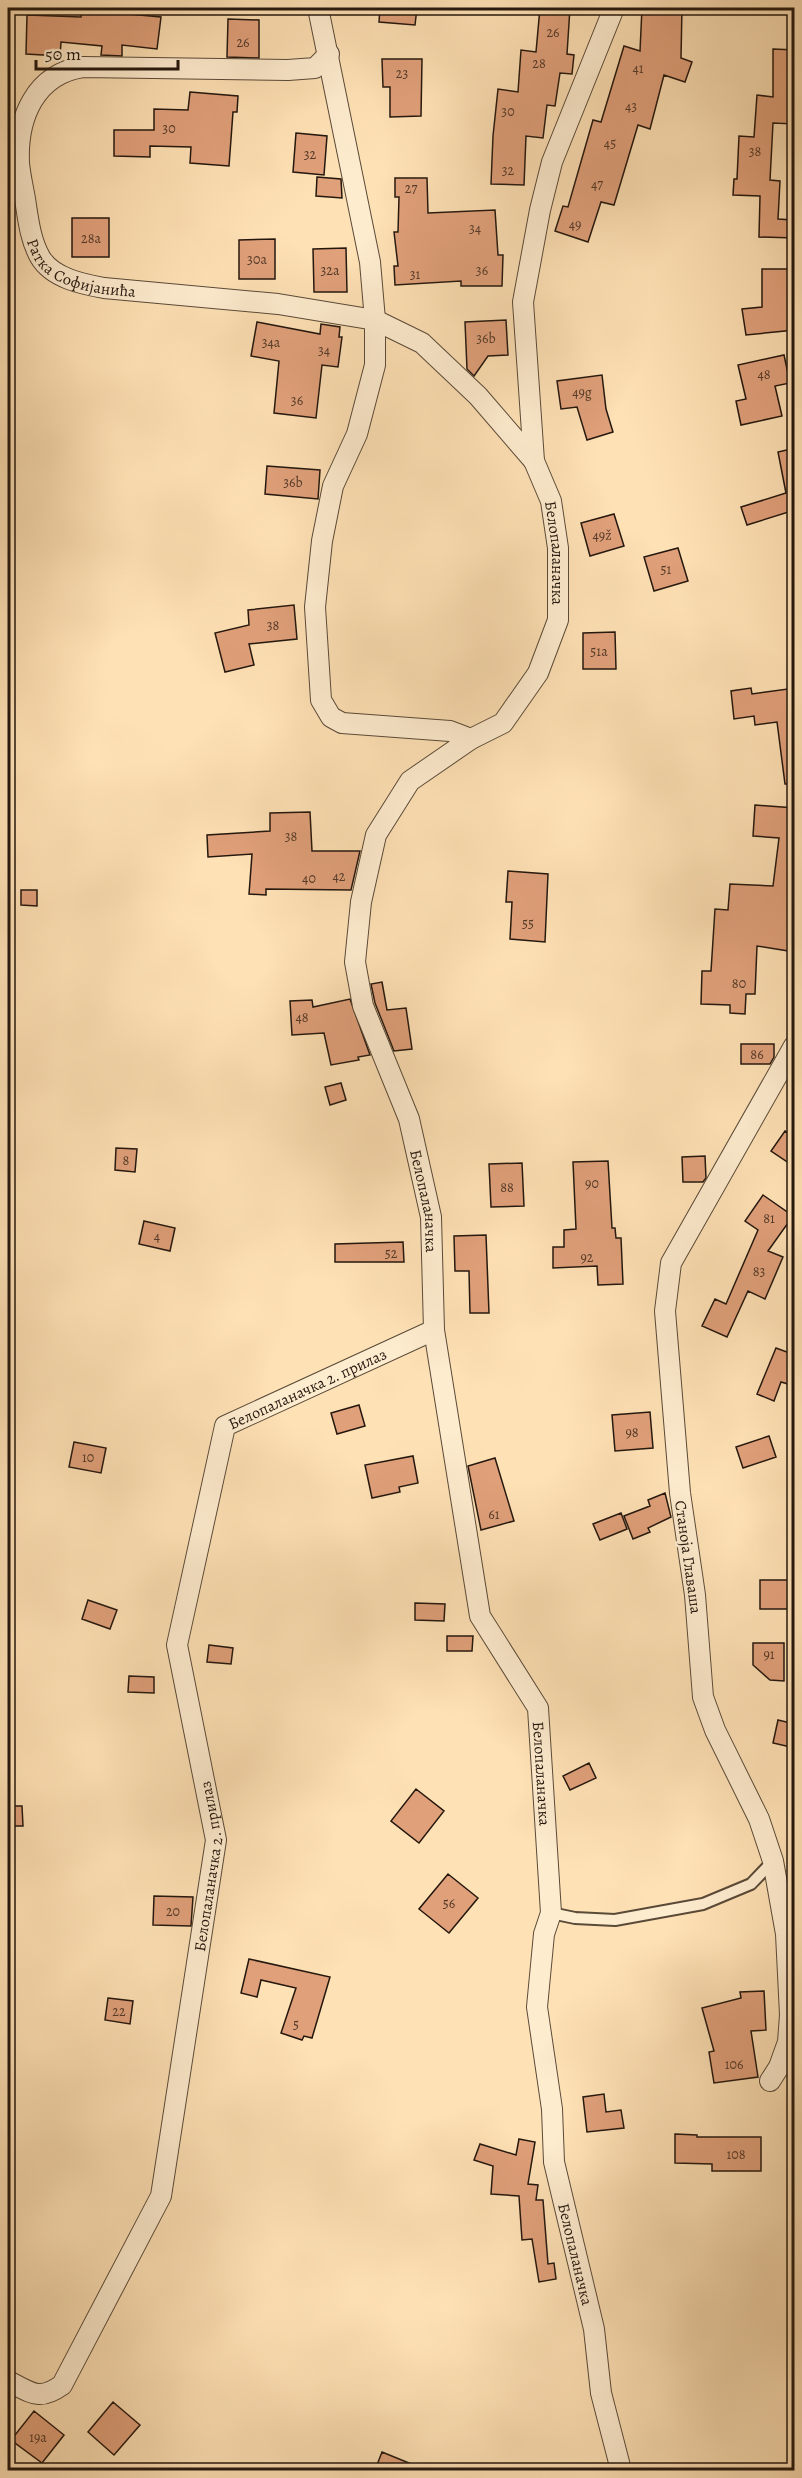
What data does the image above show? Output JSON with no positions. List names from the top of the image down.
{
  "streets": {
    "street": [
      "Ратка Софијанића",
      "Белопаланачка",
      "Белопаланачка 2. прилаз",
      "Станоја Главаша"
    ]
  },
  "crossings": [
    ["Ратка Софијанића", "Белопаланачка"],
    ["Белопаланачка", "Белопаланачка 2. прилаз"]
  ],
  "house_numbers": [
    "26",
    "26",
    "28",
    "41",
    "23",
    "43",
    "30",
    "30",
    "45",
    "38",
    "32",
    "32",
    "47",
    "27",
    "49",
    "34",
    "28a",
    "30a",
    "32a",
    "36",
    "31",
    "36b",
    "34a",
    "34",
    "48",
    "49g",
    "36",
    "36b",
    "49ž",
    "51",
    "38",
    "51a",
    "38",
    "42",
    "40",
    "55",
    "80",
    "48",
    "86",
    "8",
    "90",
    "88",
    "81",
    "4",
    "52",
    "92",
    "83",
    "98",
    "10",
    "61",
    "91",
    "56",
    "20",
    "22",
    "5",
    "106",
    "108",
    "19a"
  ],
  "scale_bar": "50 m"
}
